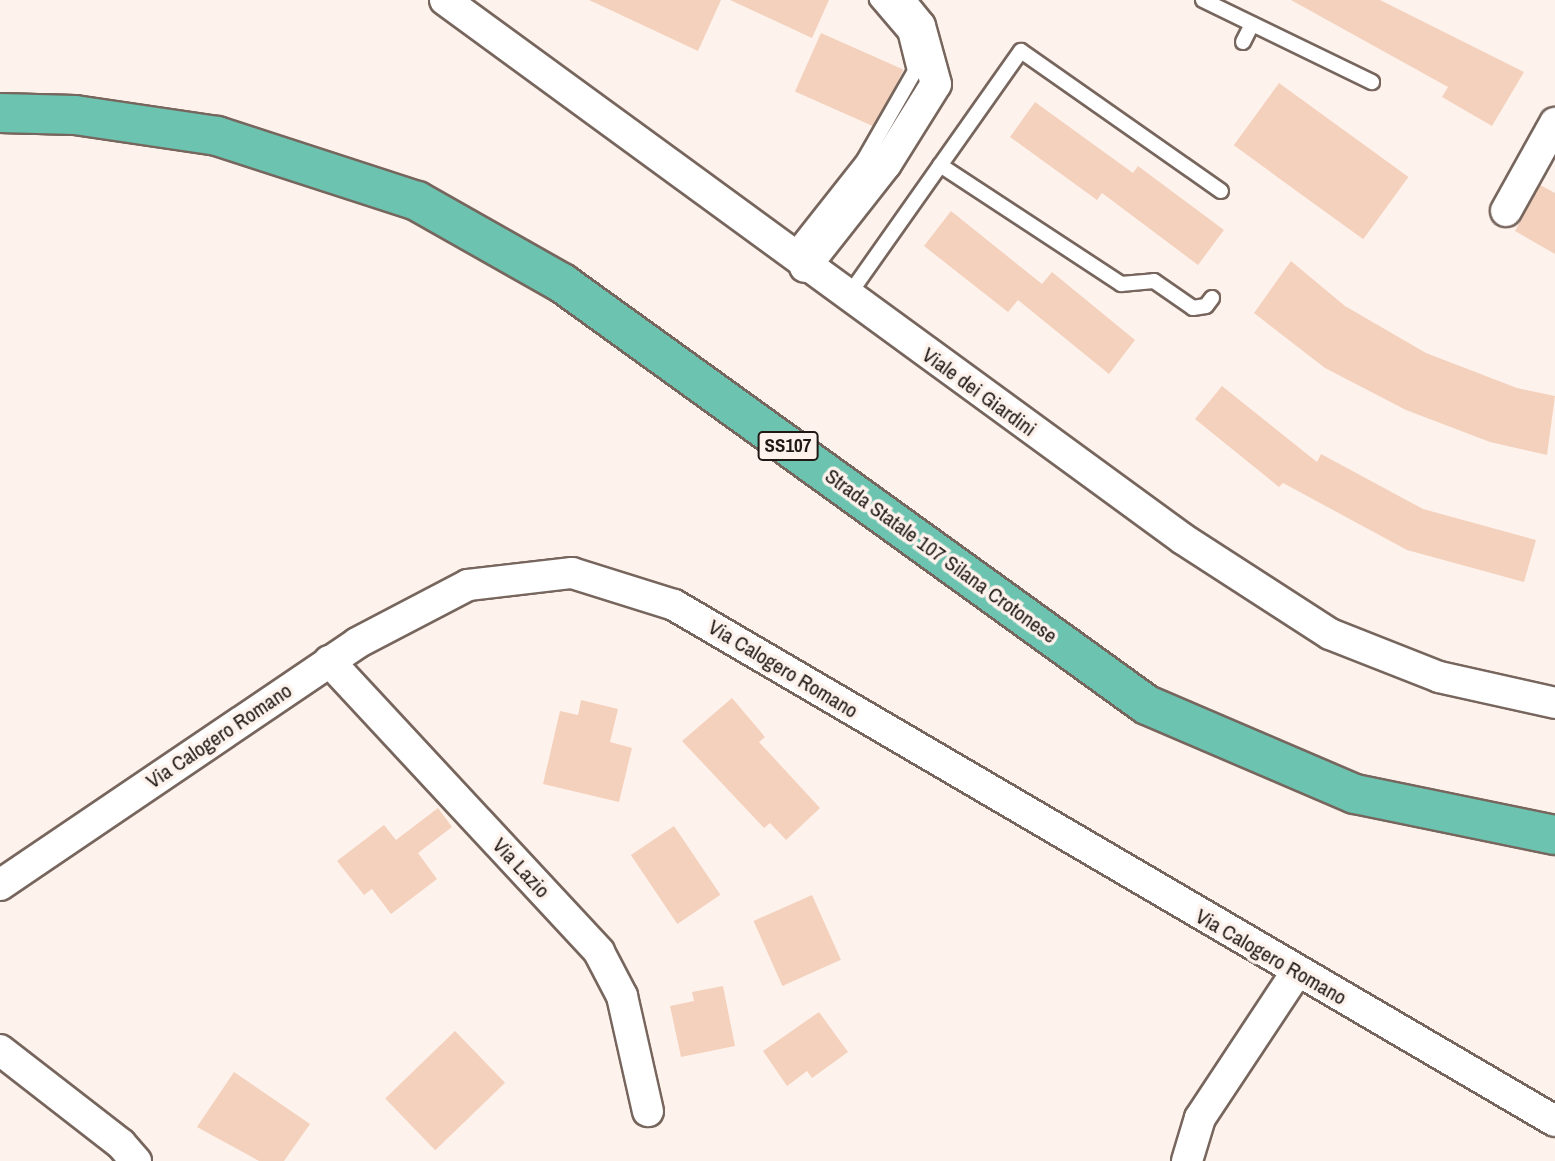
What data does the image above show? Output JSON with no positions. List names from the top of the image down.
{
  "streets": {
    "highway": ["SS107", "Strada Statale 107 Silana Crotonese"],
    "street": ["Viale dei Giardini", "Via Calogero Romano", "Via Lazio"]
  },
  "crossings": [
    ["Via Calogero Romano", "Via Lazio"]
  ]
}
